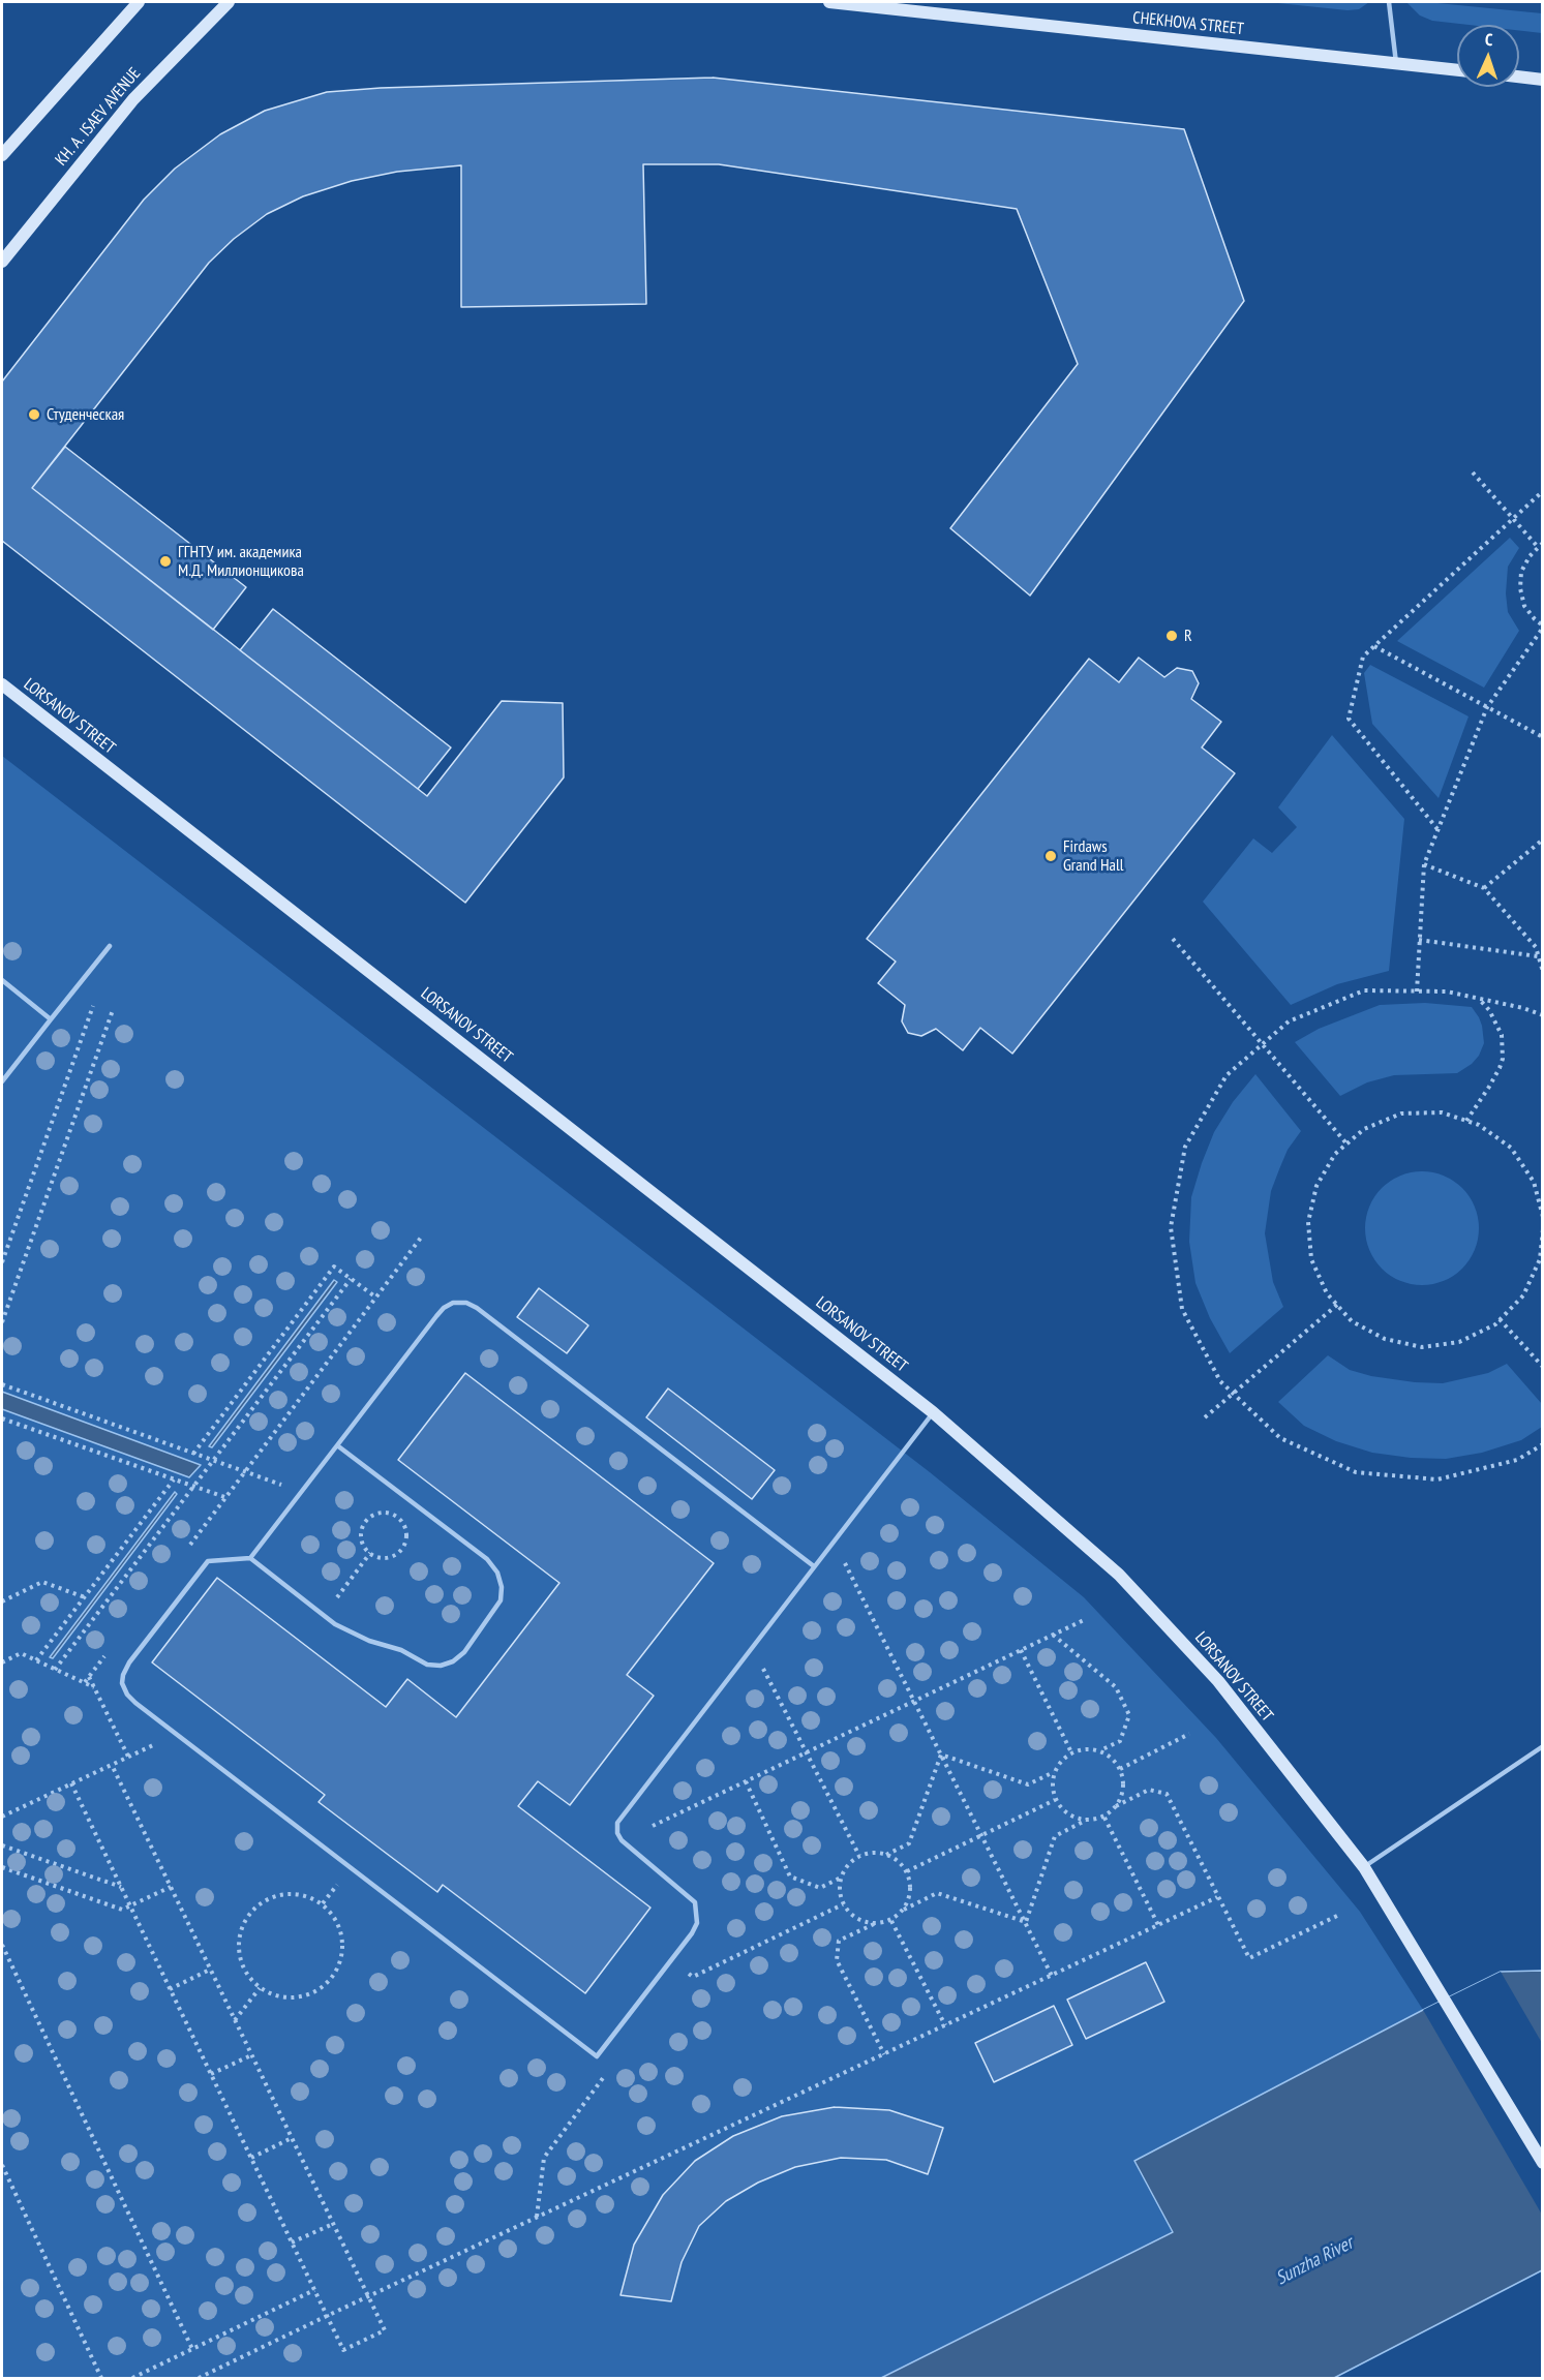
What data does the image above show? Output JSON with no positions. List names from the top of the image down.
{
  "streets": {
    "main road": ["CHEKHOVA STREET", "KH. A. ISAEV AVENUE", "LORSANOV STREET"]
  },
  "water": ["Sunzha River"],
  "places": [
    "Студенческая",
    "ГГНТУ им. академика М.Д. Миллионщикова",
    "R",
    "Firdaws Grand Hall"
  ],
  "north": "top"
}
